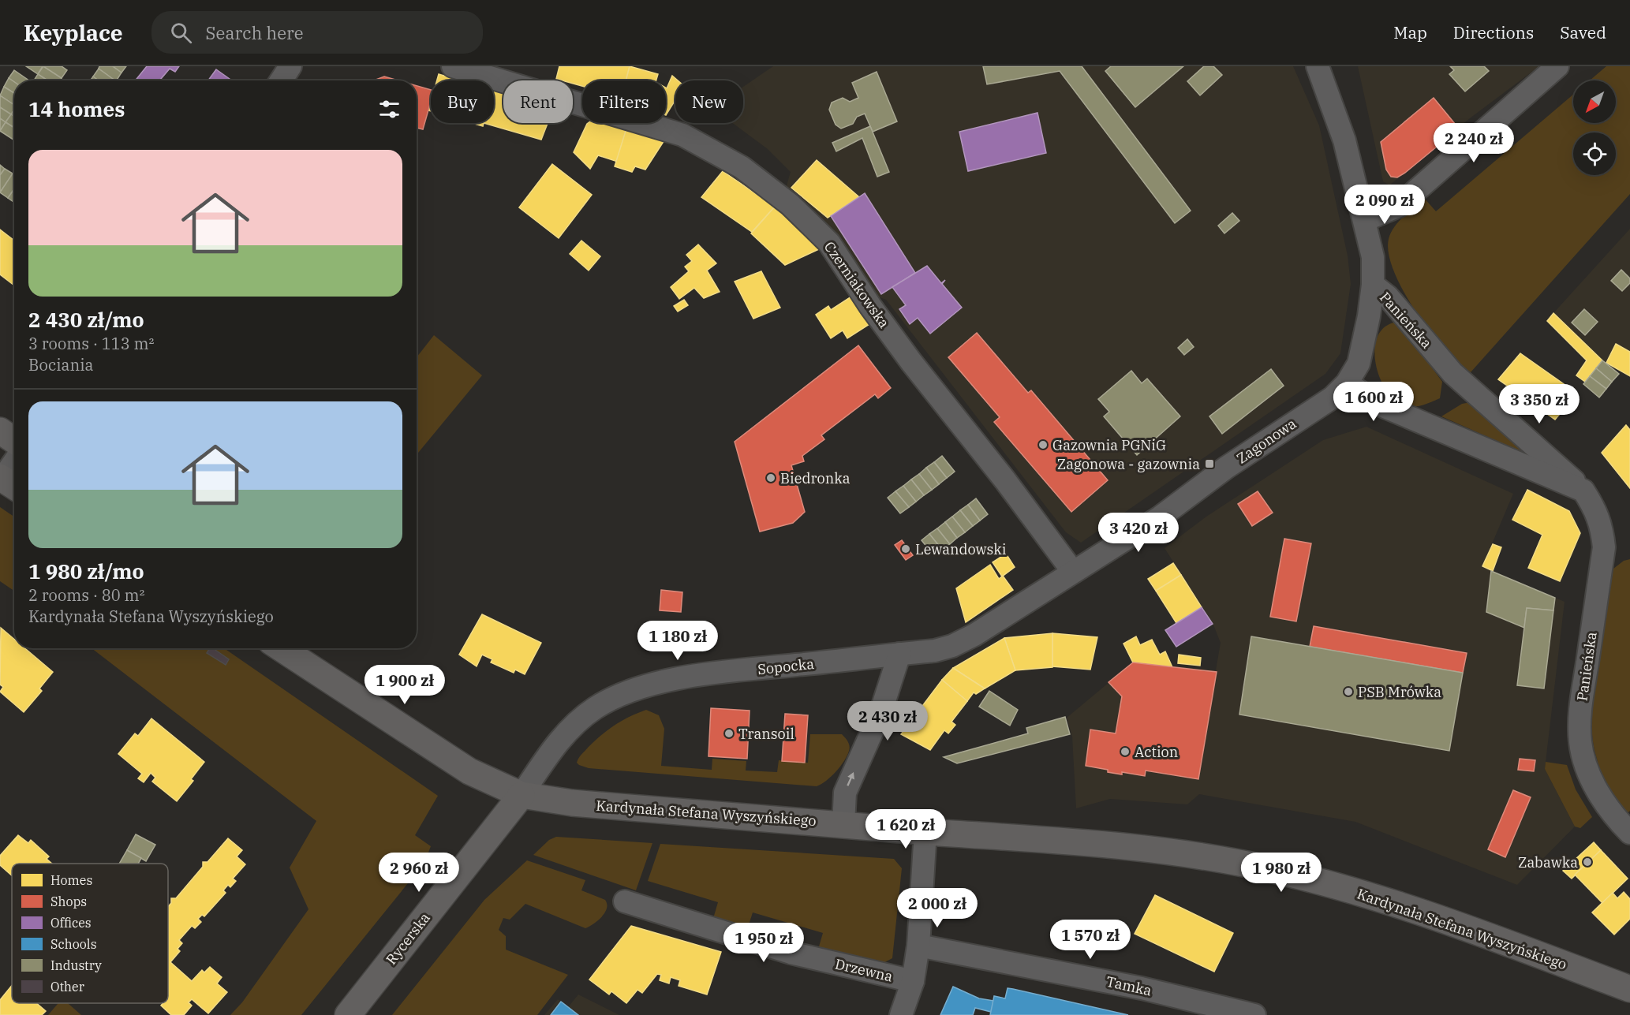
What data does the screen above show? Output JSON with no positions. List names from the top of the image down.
{
  "streets": {
    "main road": ["Kardynała Stefana Wyszyńskiego", "Rycerska"],
    "street": [
      "Czerniakowska",
      "Panieńska",
      "Zagonowa",
      "Sopocka",
      "Drzewna",
      "Tamka"
    ]
  },
  "crossings": [
    ["Czerniakowska", "Zagonowa"],
    ["Panieńska", "Zagonowa"],
    ["Zagonowa", "Sopocka"],
    ["Sopocka", "Kardynała Stefana Wyszyńskiego"],
    ["Sopocka", "Rycerska"],
    ["Kardynała Stefana Wyszyńskiego", "Rycerska"]
  ],
  "places": {
    "other": [
      "Gazownia PGNiG",
      "Biedronka",
      "Lewandowski",
      "PSB Mrówka",
      "Transoil",
      "Action",
      "Zabawka"
    ],
    "transit": ["Zagonowa - gazownia"]
  },
  "legend": [
    "Homes",
    "Shops",
    "Offices",
    "Schools",
    "Industry",
    "Other"
  ],
  "north": "bottom left",
  "page": {
    "header": "Keyplace",
    "search": "Search here",
    "nav": ["Map", "Directions", "Saved"],
    "chip": [
      "Buy",
      "Rent",
      "Filters",
      "New"
    ],
    "heading": "14 homes",
    "price": [
      "2 240 zł",
      "2 090 zł",
      "1 600 zł",
      "3 350 zł",
      "3 420 zł",
      "1 180 zł",
      "1 900 zł",
      "2 430 zł",
      "1 620 zł",
      "2 960 zł",
      "1 980 zł",
      "2 000 zł",
      "1 570 zł",
      "1 950 zł"
    ],
    "list": [
      {
        "name": "2 430 zł/mo",
        "note": "3 rooms · 113 m² · Bociania"
      },
      {
        "name": "1 980 zł/mo",
        "note": "2 rooms · 80 m² · Kardynała Stefana Wyszyńskiego"
      }
    ]
  }
}
